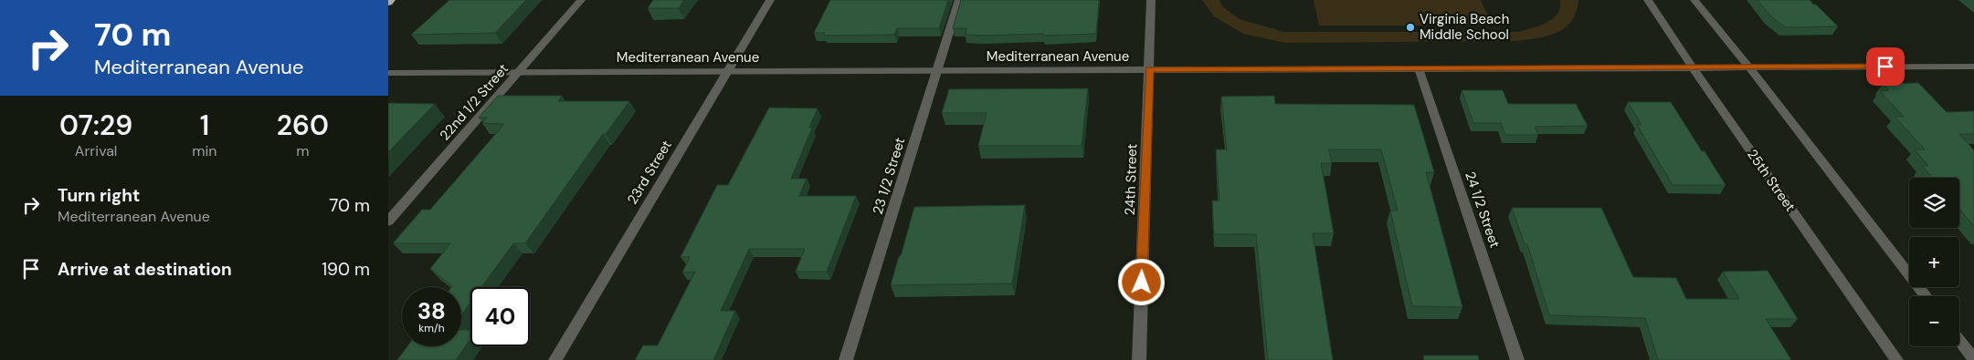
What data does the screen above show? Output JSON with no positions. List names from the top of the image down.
{
  "streets": {
    "street": [
      "Mediterranean Avenue",
      "22nd 1/2 Street",
      "23rd Street",
      "23 1/2 Street",
      "24th Street",
      "25th Street",
      "24 1/2 Street"
    ]
  },
  "crossings": [
    ["Mediterranean Avenue", "22nd 1/2 Street"],
    ["Mediterranean Avenue", "23rd Street"],
    ["Mediterranean Avenue", "23 1/2 Street"],
    ["Mediterranean Avenue", "24th Street"],
    ["Mediterranean Avenue", "25th Street"],
    ["Mediterranean Avenue", "24 1/2 Street"]
  ],
  "places": ["Virginia Beach Middle School"],
  "page": {
    "turn": ["70 m", "Mediterranean Avenue"],
    "eta": [
      "07:29",
      "Arrival",
      "1",
      "min",
      "260",
      "m"
    ],
    "list": [
      {
        "name": "Turn right",
        "note": "Mediterranean Avenue",
        "value": "70 m"
      },
      {
        "name": "Arrive at destination",
        "value": "190 m"
      }
    ],
    "map_buttons": ["+", "−"],
    "speed": "38 km/h",
    "limit": "40"
  }
}
